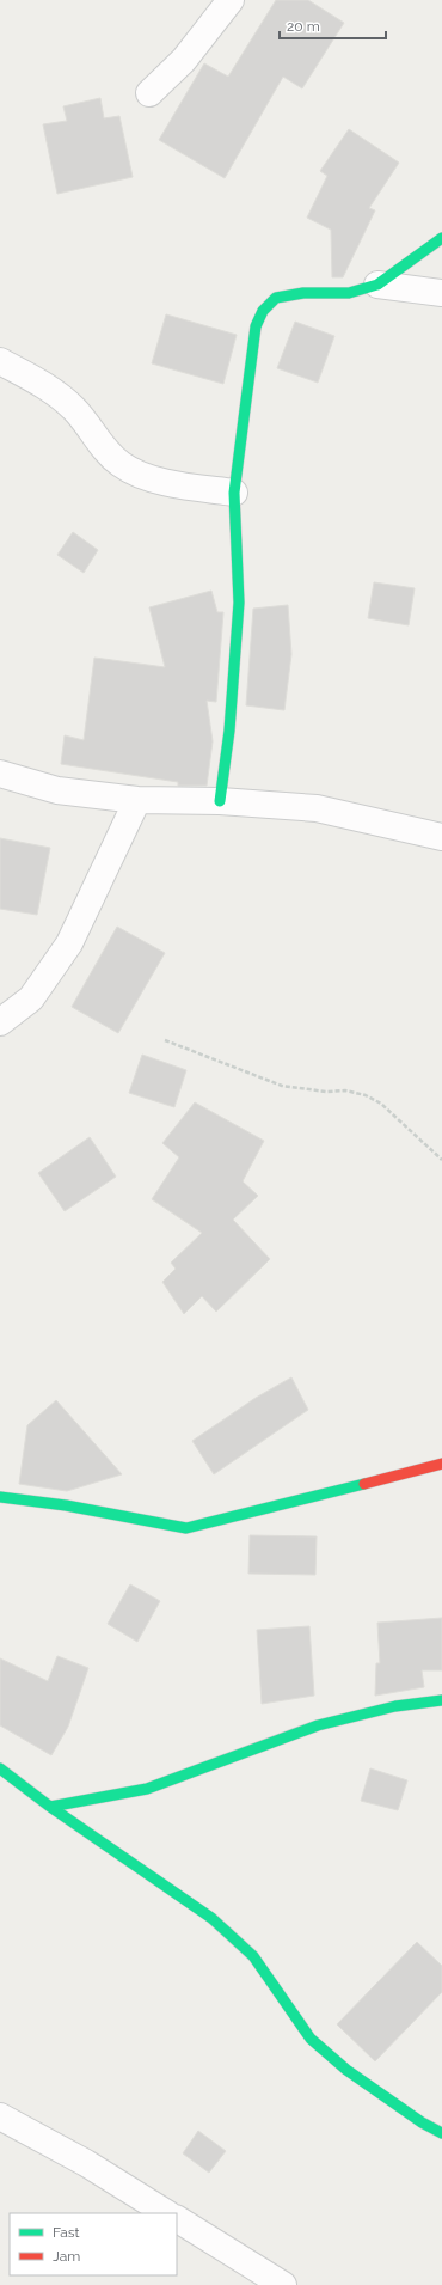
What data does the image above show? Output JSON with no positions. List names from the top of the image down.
{
  "legend": ["Fast", "Jam"],
  "scale_bar": "20 m"
}
